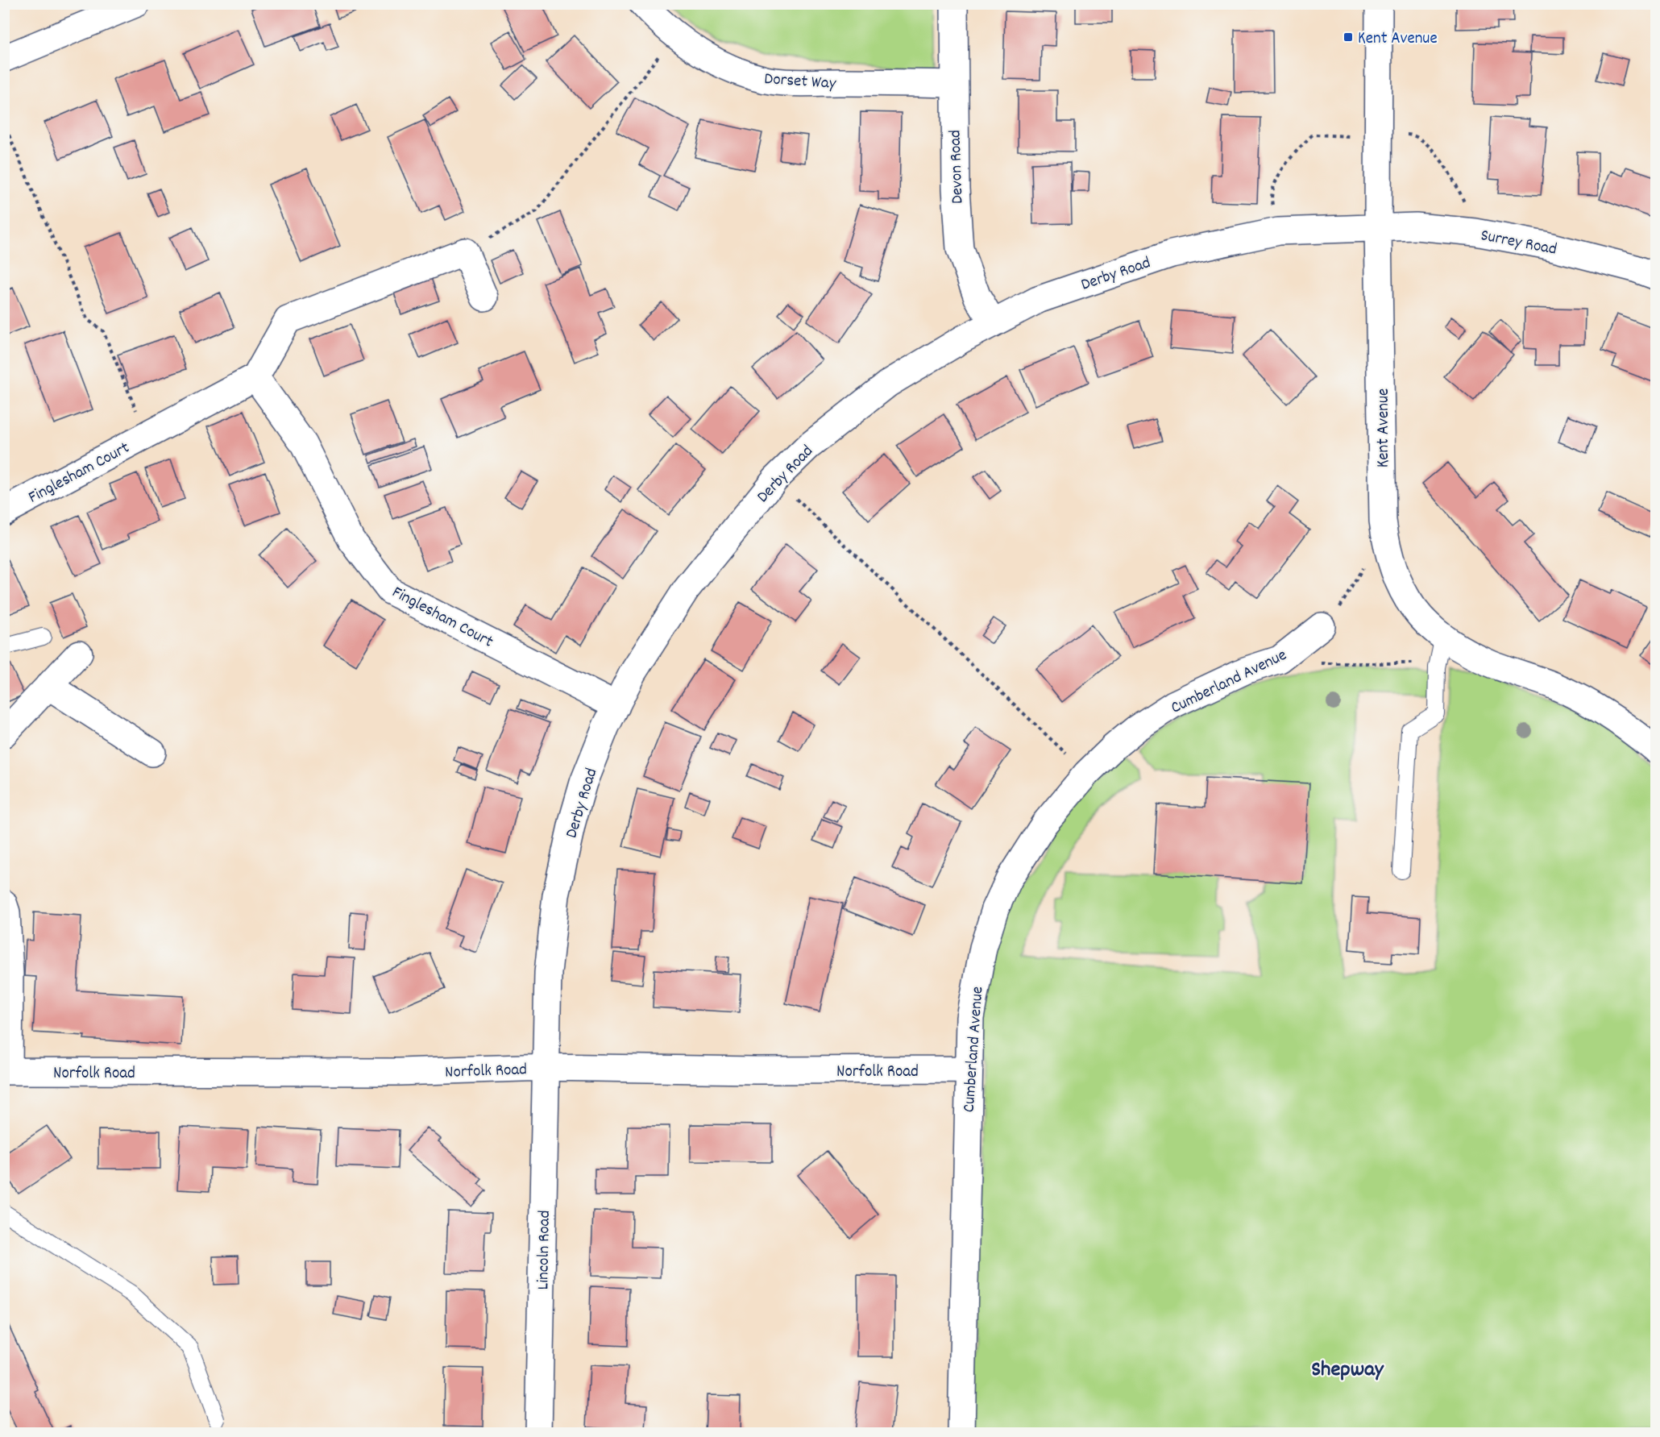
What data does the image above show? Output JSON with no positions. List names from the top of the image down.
{
  "streets": {
    "street": [
      "Dorset Way",
      "Devon Road",
      "Surrey Road",
      "Derby Road",
      "Kent Avenue",
      "Finglesham Court",
      "Cumberland Avenue",
      "Norfolk Road",
      "Lincoln Road"
    ]
  },
  "crossings": [
    ["Dorset Way", "Devon Road"],
    ["Devon Road", "Derby Road"],
    ["Surrey Road", "Derby Road"],
    ["Surrey Road", "Kent Avenue"],
    ["Derby Road", "Kent Avenue"],
    ["Derby Road", "Finglesham Court"],
    ["Derby Road", "Norfolk Road"],
    ["Derby Road", "Lincoln Road"],
    ["Cumberland Avenue", "Norfolk Road"],
    ["Norfolk Road", "Lincoln Road"]
  ],
  "districts": ["Shepway"],
  "places": {
    "transit": ["Kent Avenue"]
  }
}
